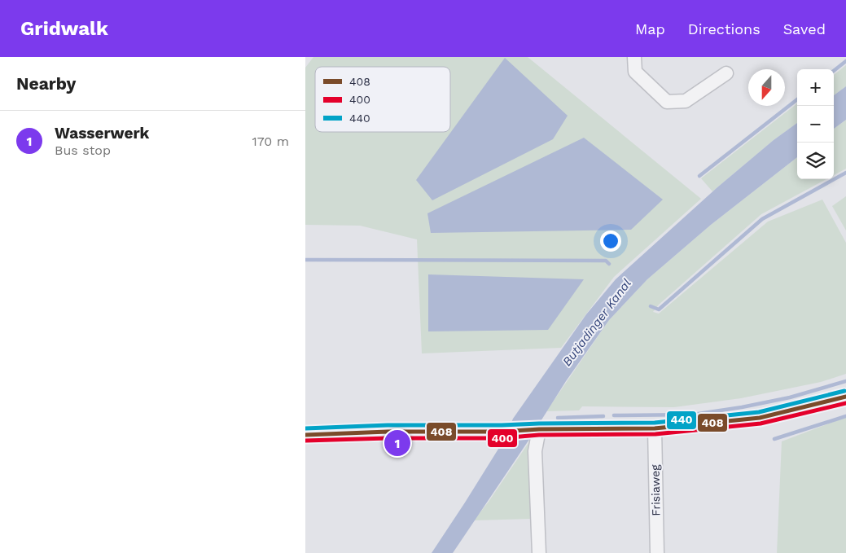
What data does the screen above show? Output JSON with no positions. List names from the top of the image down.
{
  "streets": {
    "street": ["Frisiaweg"]
  },
  "water": ["Butjadinger Kanal"],
  "lines": ["transit line 440", "transit line 408", "transit line 400"],
  "legend": ["408", "400", "440"],
  "north": "bottom",
  "page": {
    "header": "Gridwalk",
    "nav": ["Map", "Directions", "Saved"],
    "heading": "Nearby",
    "map_buttons": ["+", "−"],
    "list": [
      {
        "mark": "1",
        "name": "Wasserwerk",
        "note": "Bus stop",
        "value": "170 m"
      }
    ],
    "pins": "1"
  }
}
